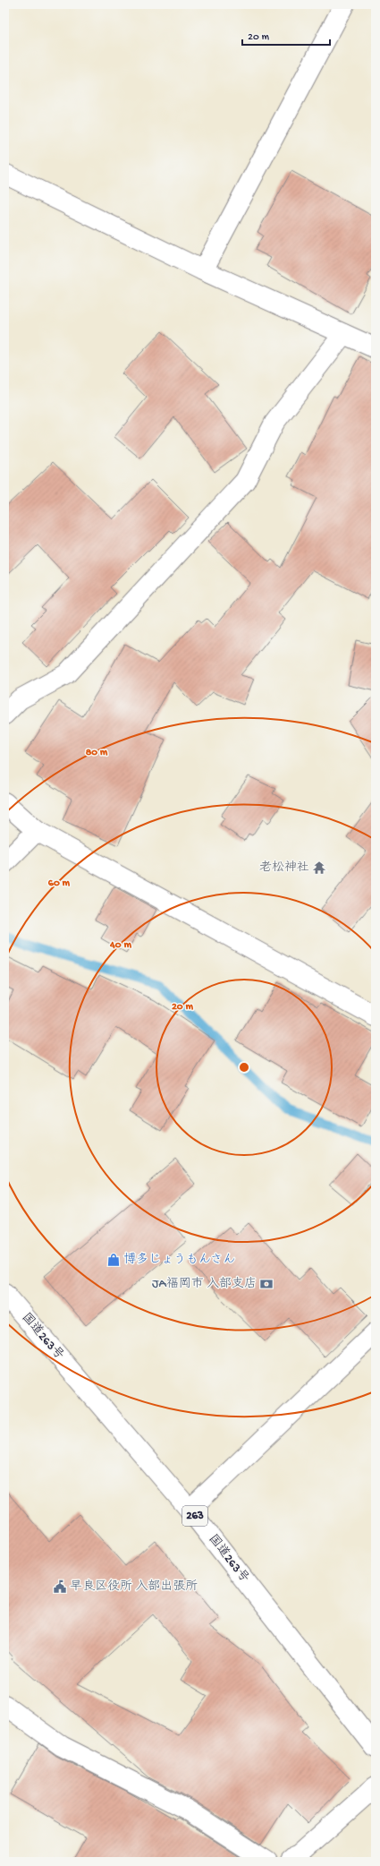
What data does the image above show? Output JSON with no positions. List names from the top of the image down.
{
  "streets": {
    "main road": ["国道263号", "263"]
  },
  "places": {
    "temple": ["老松神社"],
    "shop": ["博多じょうもんさん"],
    "bank": ["JA福岡市 入部支店"],
    "public building": ["早良区役所 入部出張所"]
  },
  "scale_bar": "20 m",
  "rings": [
    "80 m",
    "60 m",
    "40 m",
    "20 m"
  ]
}
